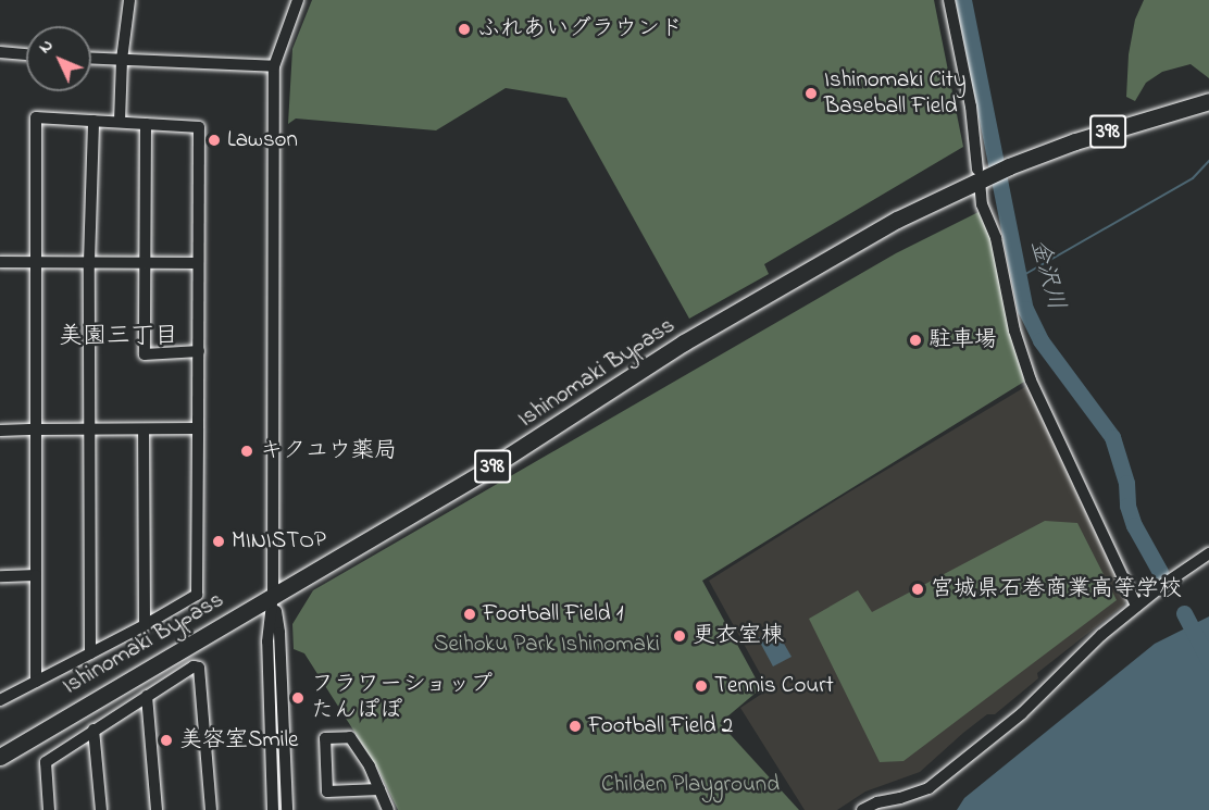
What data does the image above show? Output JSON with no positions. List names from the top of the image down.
{
  "streets": {
    "highway": ["398", "Ishinomaki Bypass"]
  },
  "districts": ["美園三丁目"],
  "water": ["金沢川"],
  "parks": ["Seihoku Park Ishinomaki", "Childen Playground"],
  "places": [
    "ふれあいグラウンド",
    "Ishinomaki City Baseball Field",
    "Lawson",
    "駐車場",
    "キクユウ薬局",
    "MINISTOP",
    "宮城県石巻商業高等学校",
    "Football Field 1",
    "更衣室棟",
    "Tennis Court",
    "フラワーショップ たんぽぽ",
    "Football Field 2",
    "美容室Smile"
  ],
  "north": "top left"
}
